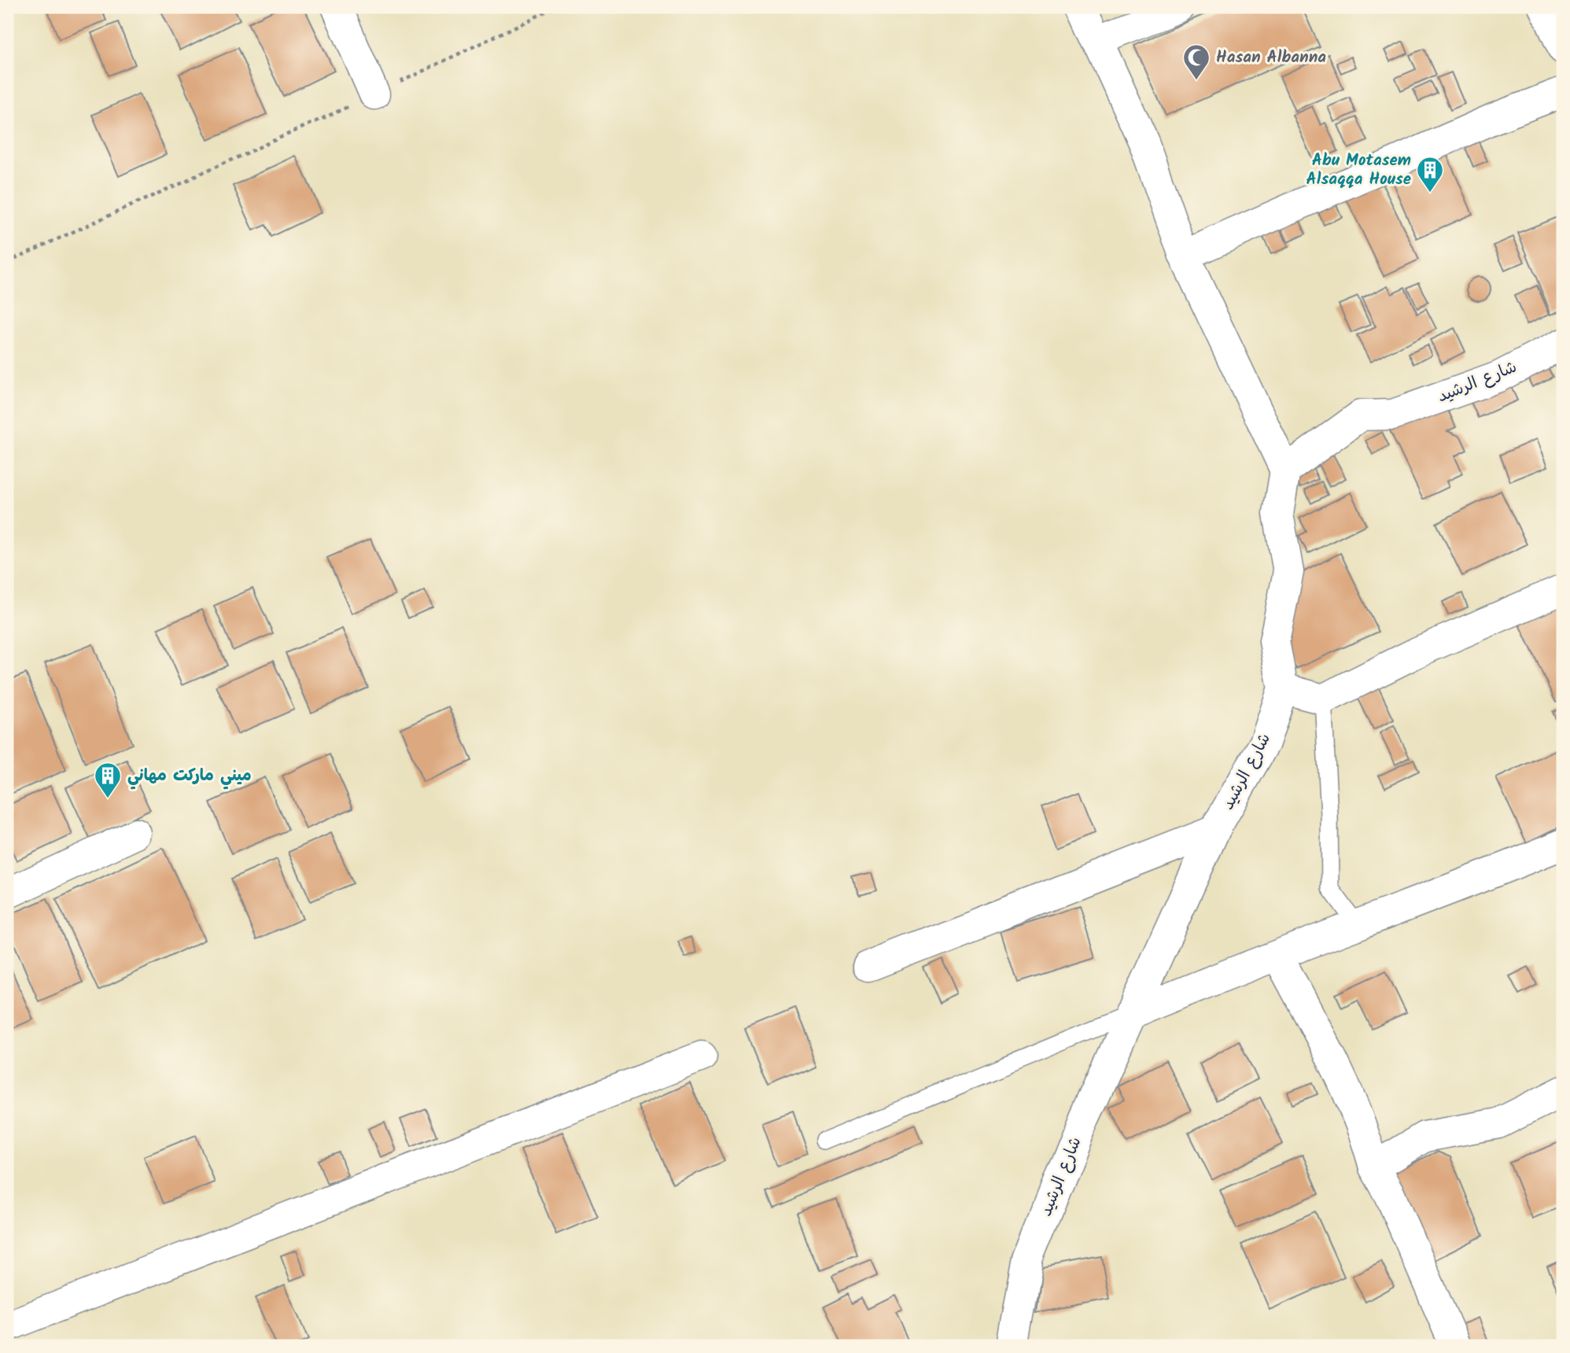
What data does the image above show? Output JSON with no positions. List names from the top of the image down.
{
  "streets": {
    "street": ["شارع الرشيد"]
  },
  "places": {
    "mosque": ["Hasan Albanna"],
    "building": ["Abu Motasem Alsaqqa House", "ميني ماركت مهاني"]
  }
}
